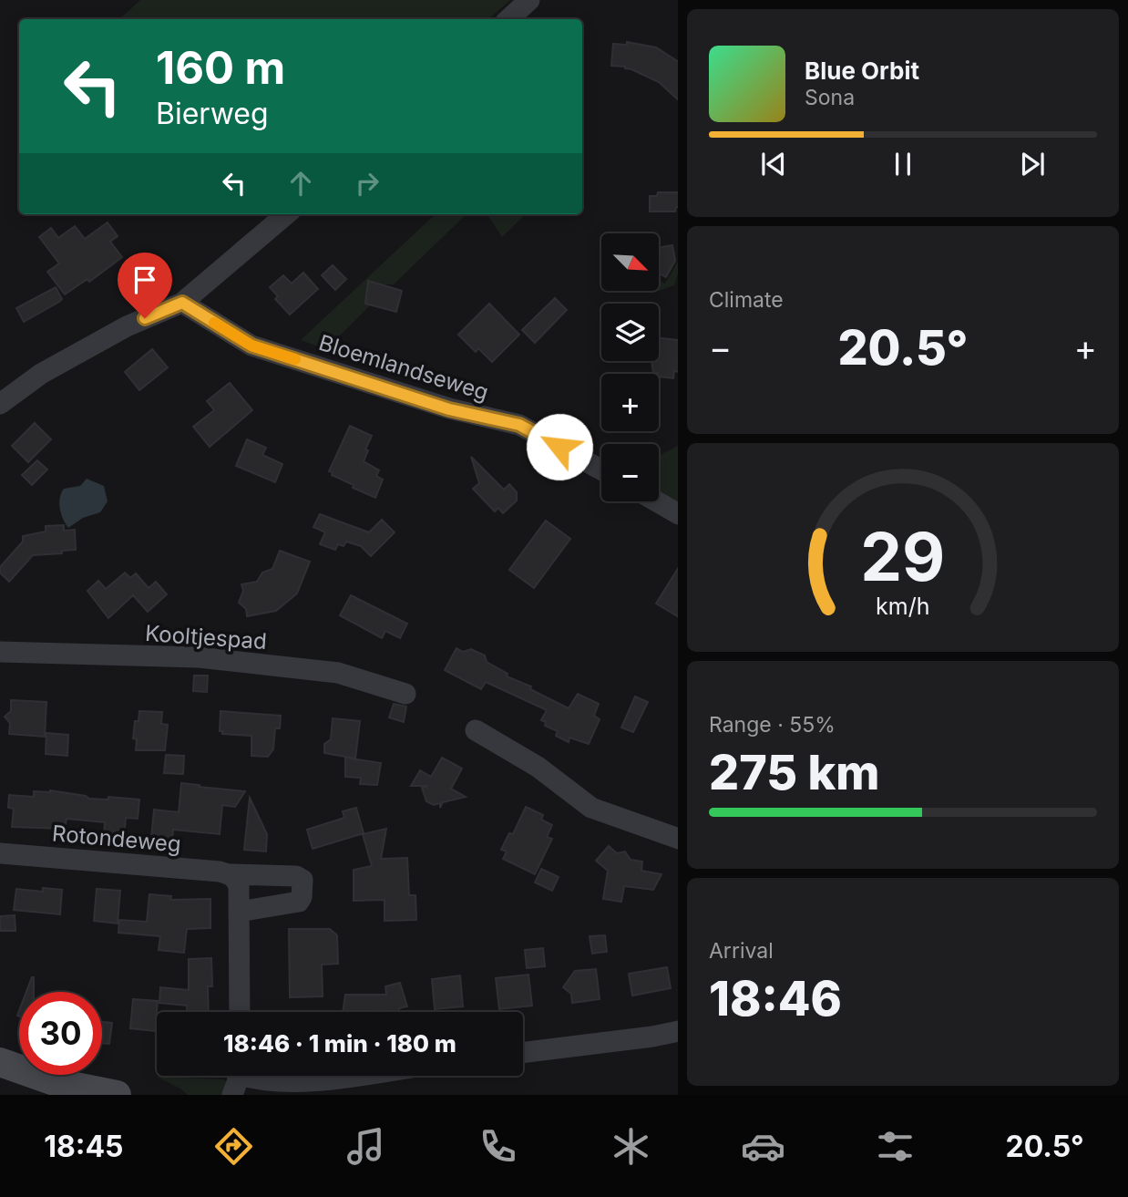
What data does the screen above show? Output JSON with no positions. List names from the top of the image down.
{
  "streets": {
    "street": ["Bloemlandseweg", "Kooltjespad", "Rotondeweg"]
  },
  "north": "bottom right",
  "page": {
    "turn": ["160 m", "Bierweg"],
    "song": ["Blue Orbit", "Sona"],
    "tile": [
      "Climate",
      ["Range · 55%", "275 km"],
      ["Arrival", "18:46"]
    ],
    "map_buttons": ["+", "−"],
    "heat": ["−", "20.5°", "+"],
    "limit": "30",
    "trip": "18:46 · 1 min · 180 m",
    "tabs": ["18:45", "20.5°"],
    "gauge": ["29", "km/h"]
  }
}
